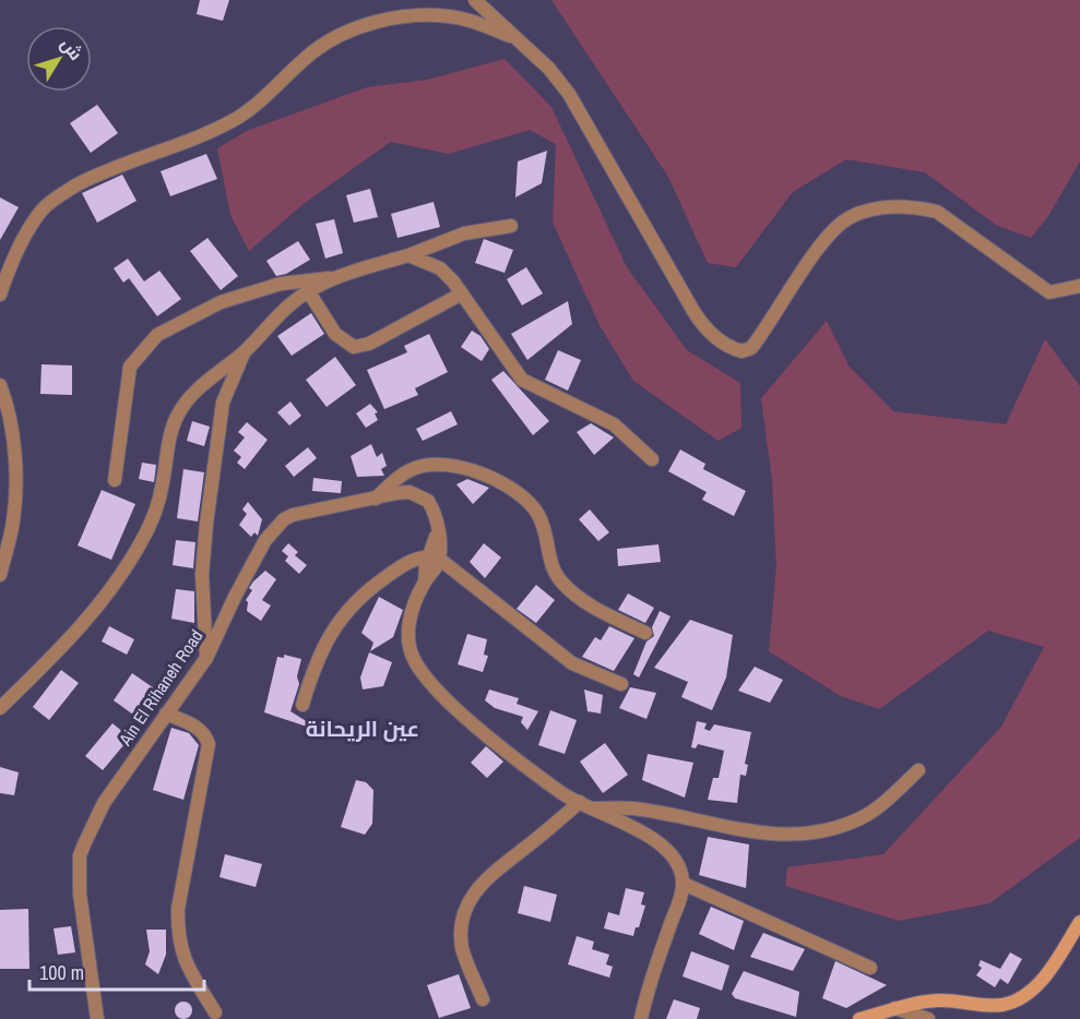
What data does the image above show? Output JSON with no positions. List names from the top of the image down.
{
  "streets": {
    "street": ["Ain El Rihaneh Road"]
  },
  "districts": ["عين الريحانة"],
  "scale_bar": "100 m",
  "north": "top right"
}
